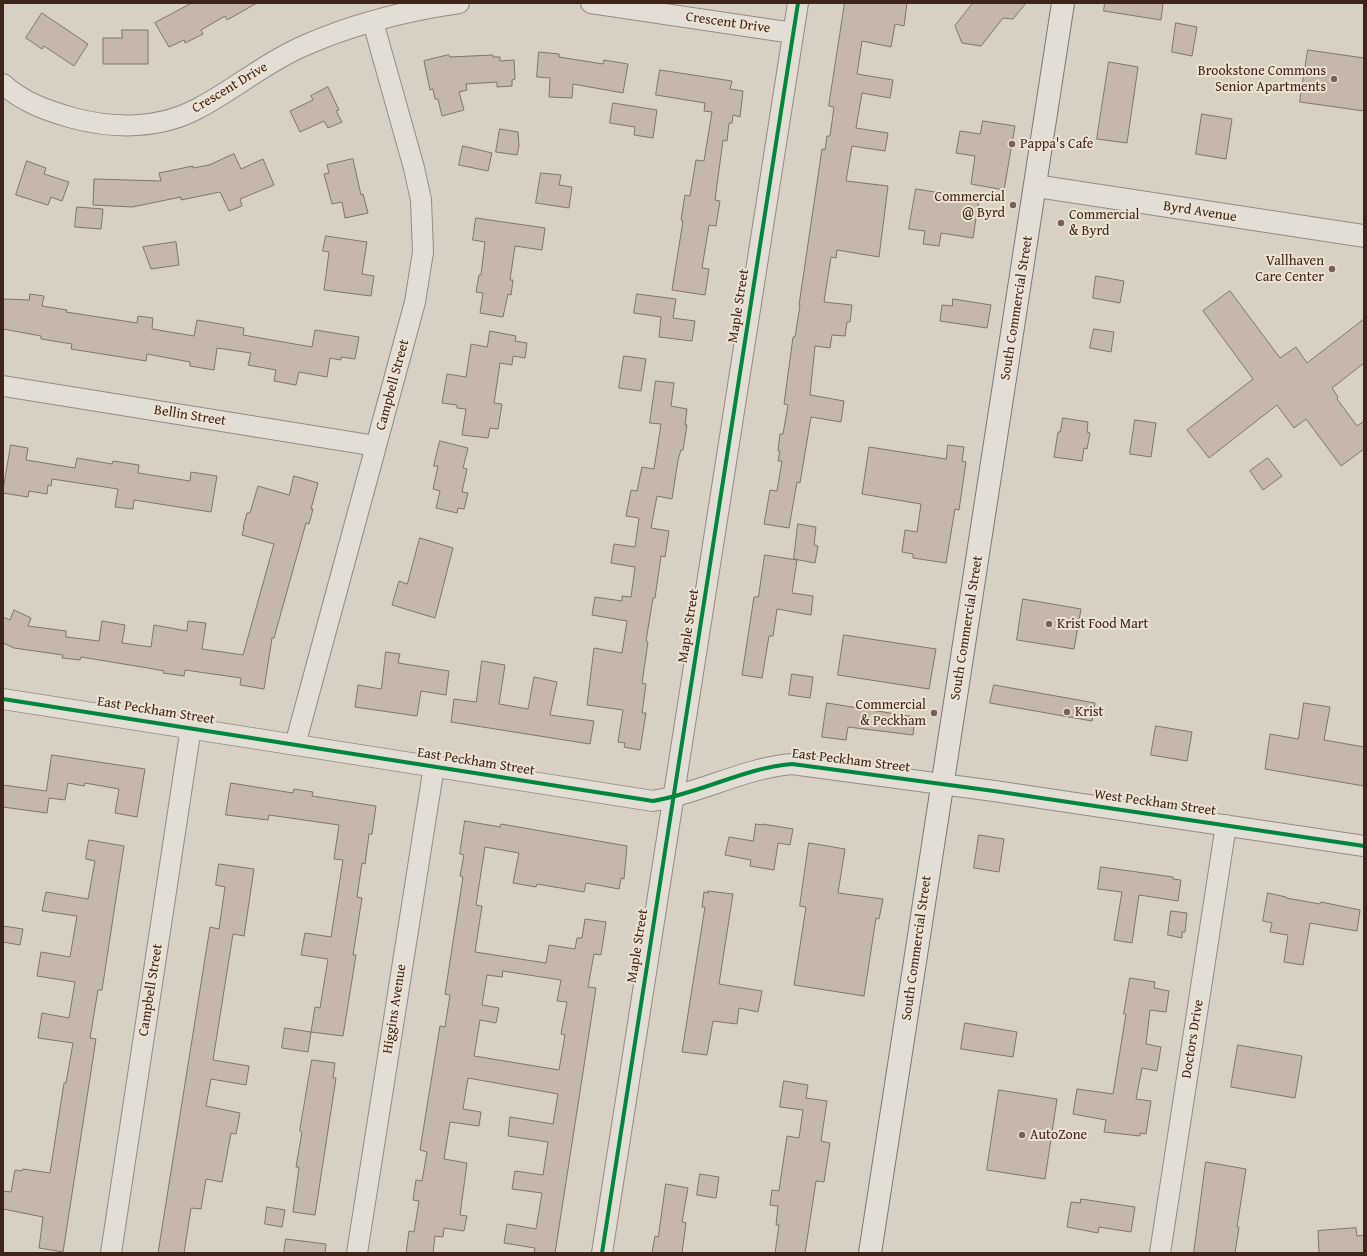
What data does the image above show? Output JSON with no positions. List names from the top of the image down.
{
  "streets": {
    "main road": ["Byrd Avenue", "South Commercial Street"],
    "street": [
      "Crescent Drive",
      "Maple Street",
      "Campbell Street",
      "Bellin Street",
      "East Peckham Street",
      "West Peckham Street",
      "Higgins Avenue",
      "Doctors Drive"
    ]
  },
  "crossings": [
    ["Crescent Drive", "Maple Street"],
    ["Crescent Drive", "Campbell Street"],
    ["Byrd Avenue", "South Commercial Street"],
    ["Maple Street", "East Peckham Street"],
    ["South Commercial Street", "East Peckham Street"],
    ["South Commercial Street", "West Peckham Street"],
    ["Campbell Street", "Bellin Street"],
    ["Campbell Street", "East Peckham Street"],
    ["East Peckham Street", "West Peckham Street"],
    ["East Peckham Street", "Higgins Avenue"],
    ["West Peckham Street", "Doctors Drive"]
  ],
  "places": [
    "Brookstone Commons Senior Apartments",
    "Pappa's Cafe",
    "Commercial @ Byrd",
    "Commercial & Byrd",
    "Vallhaven Care Center",
    "Krist Food Mart",
    "Krist",
    "Commercial & Peckham",
    "AutoZone"
  ]
}
